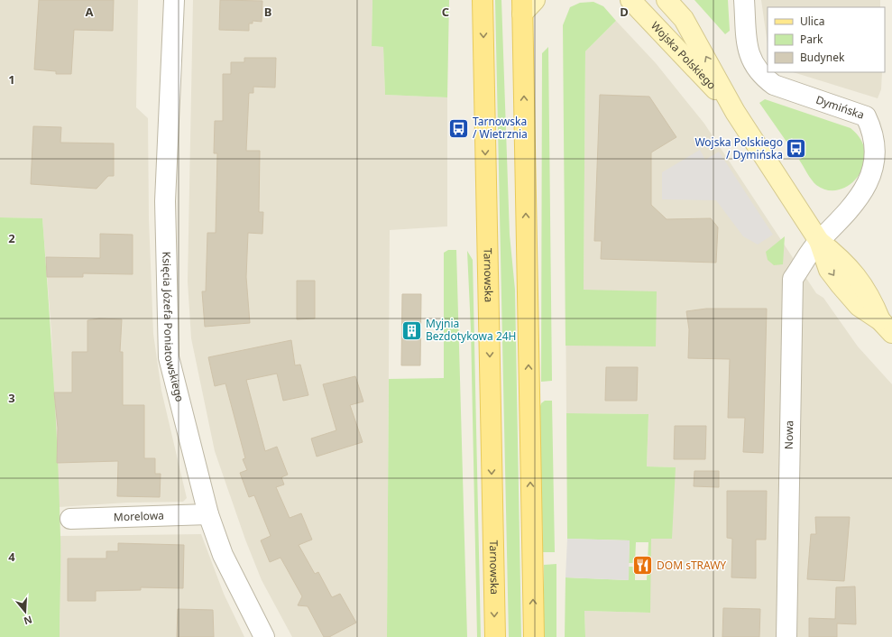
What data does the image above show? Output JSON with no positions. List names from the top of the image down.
{
  "streets": {
    "main road": ["Tarnowska"],
    "street": [
      "Wojska Polskiego",
      "Dymińska",
      "Księcia Józefa Poniatowskiego",
      "Nowa",
      "Morelowa"
    ]
  },
  "crossings": [
    ["Wojska Polskiego", "Dymińska"],
    ["Wojska Polskiego", "Nowa"],
    ["Dymińska", "Nowa"],
    ["Księcia Józefa Poniatowskiego", "Morelowa"]
  ],
  "places": {
    "bus stop": ["Tarnowska / Wietrznia", "Wojska Polskiego / Dymińska"],
    "building": ["Myjnia Bezdotykowa 24H"],
    "restaurant": ["DOM sTRAWY"]
  },
  "legend": ["Ulica", "Park", "Budynek"],
  "north": "bottom",
  "grid": {
    "columns": [
      "A",
      "B",
      "C",
      "D"
    ],
    "rows": [
      "1",
      "2",
      "3",
      "4"
    ]
  }
}
